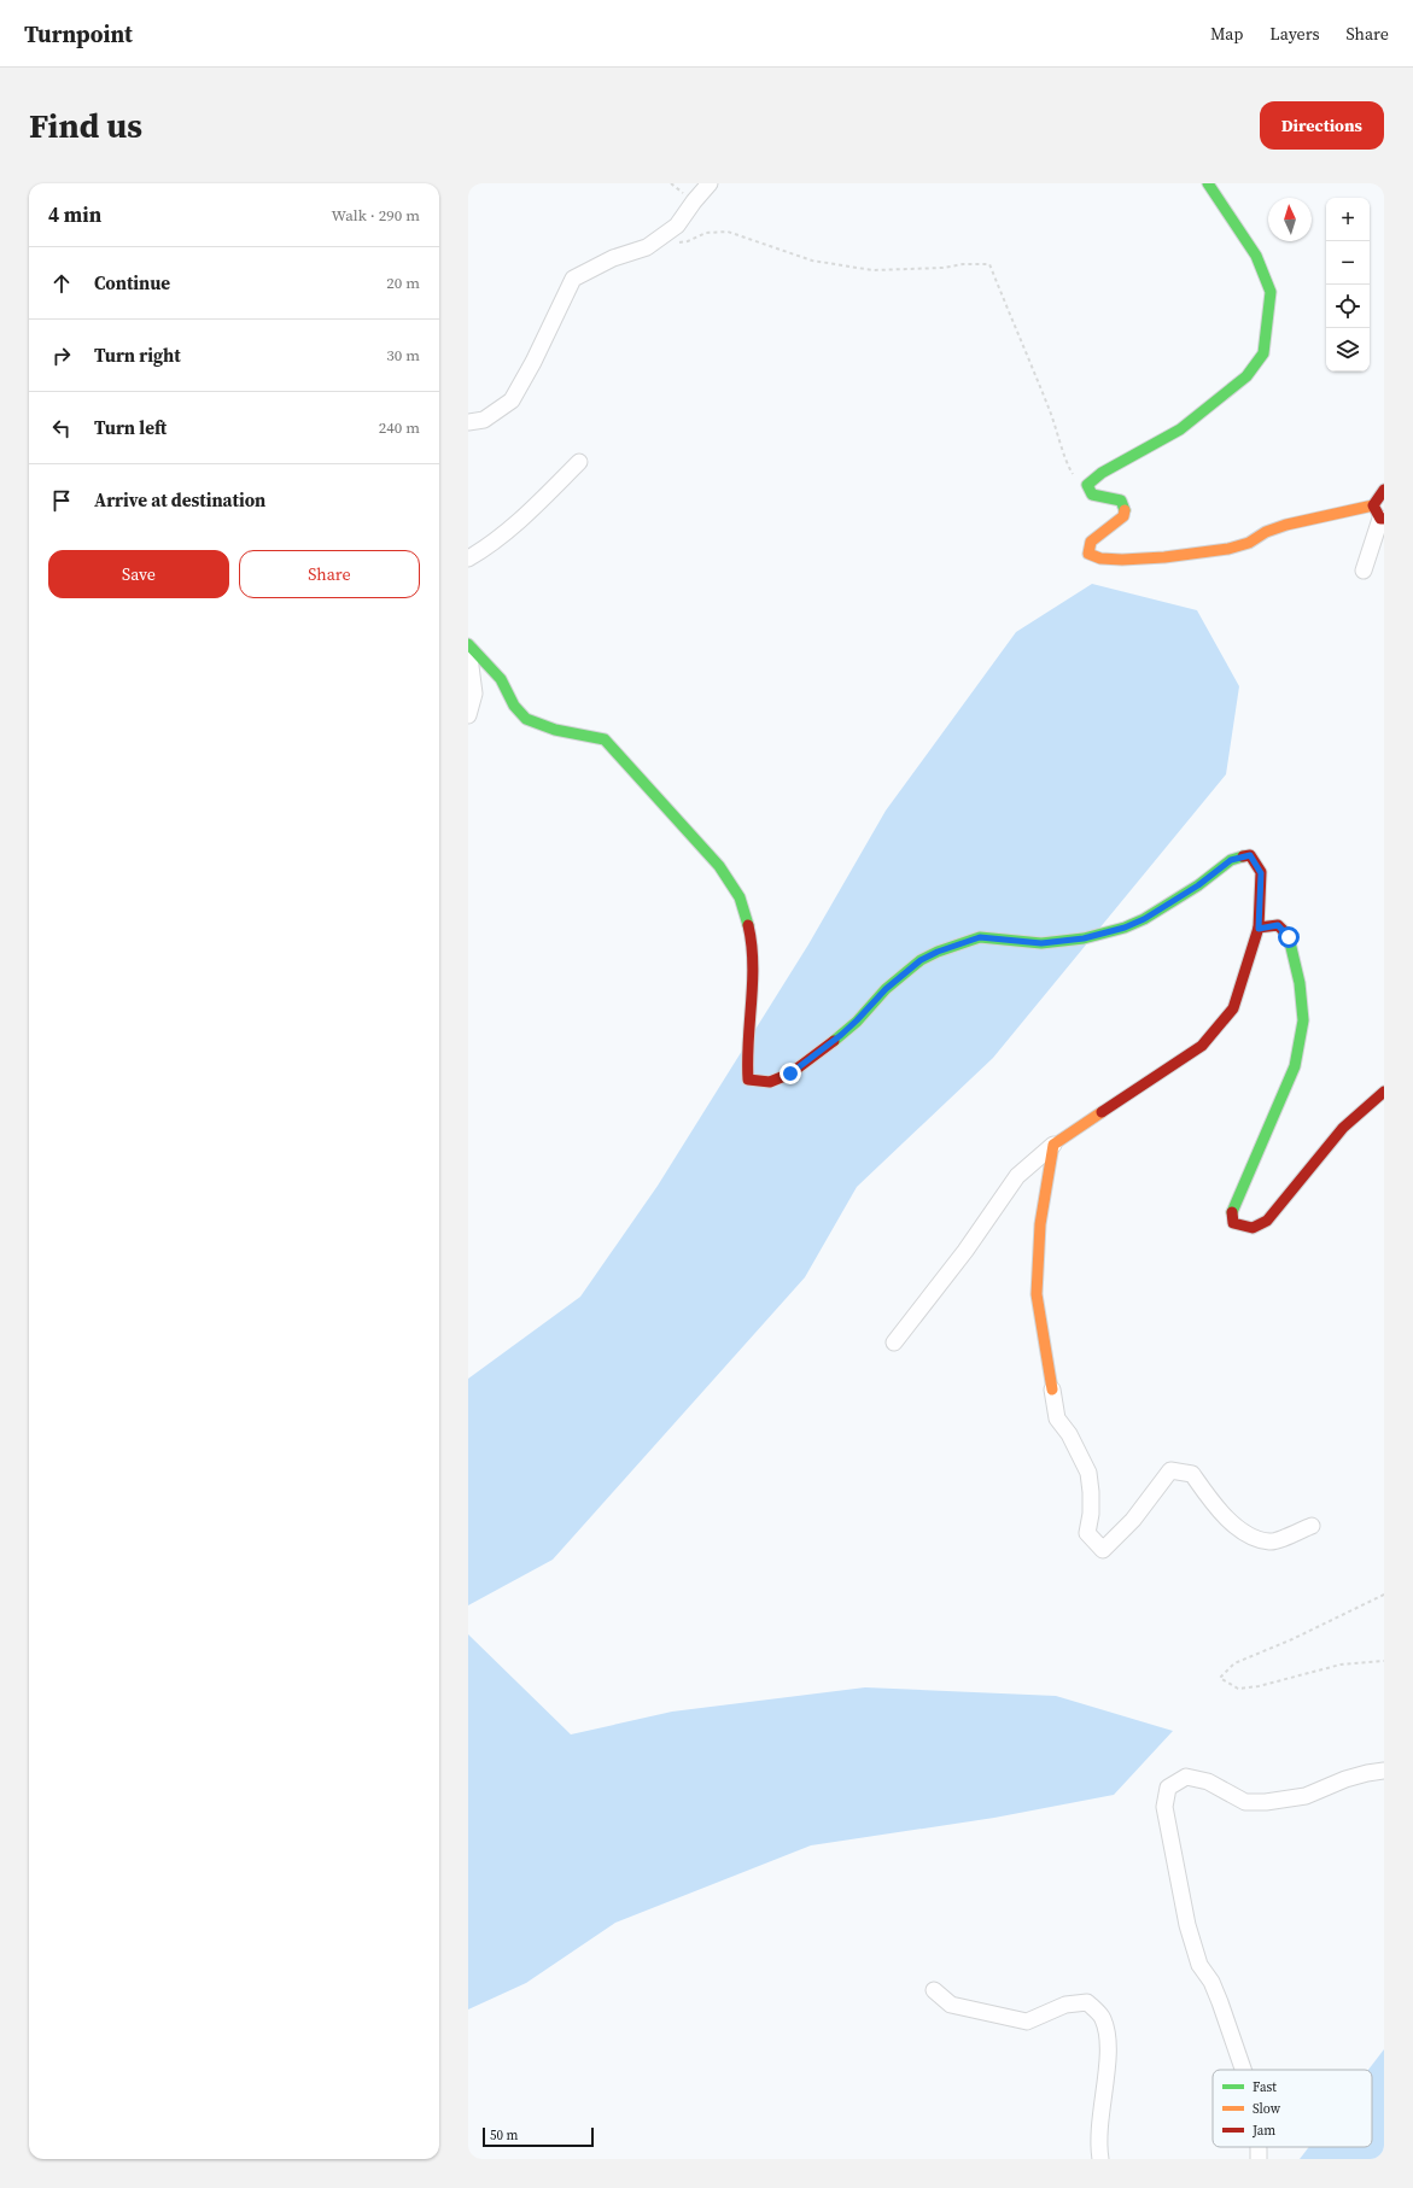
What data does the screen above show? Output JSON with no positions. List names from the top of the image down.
{
  "legend": ["Fast", "Slow", "Jam"],
  "scale_bar": "50 m",
  "north": "top",
  "page": {
    "header": "Turnpoint",
    "nav": ["Map", "Layers", "Share"],
    "buttons": [
      "Directions",
      ["Save", "Share"]
    ],
    "title": "Find us",
    "heading": ["4 min", "Walk · 290 m"],
    "map_buttons": ["+", "−"],
    "list": [
      ["Continue", "20 m"],
      ["Turn right", "30 m"],
      ["Turn left", "240 m"],
      "Arrive at destination"
    ],
    "scale": "50 m"
  }
}
